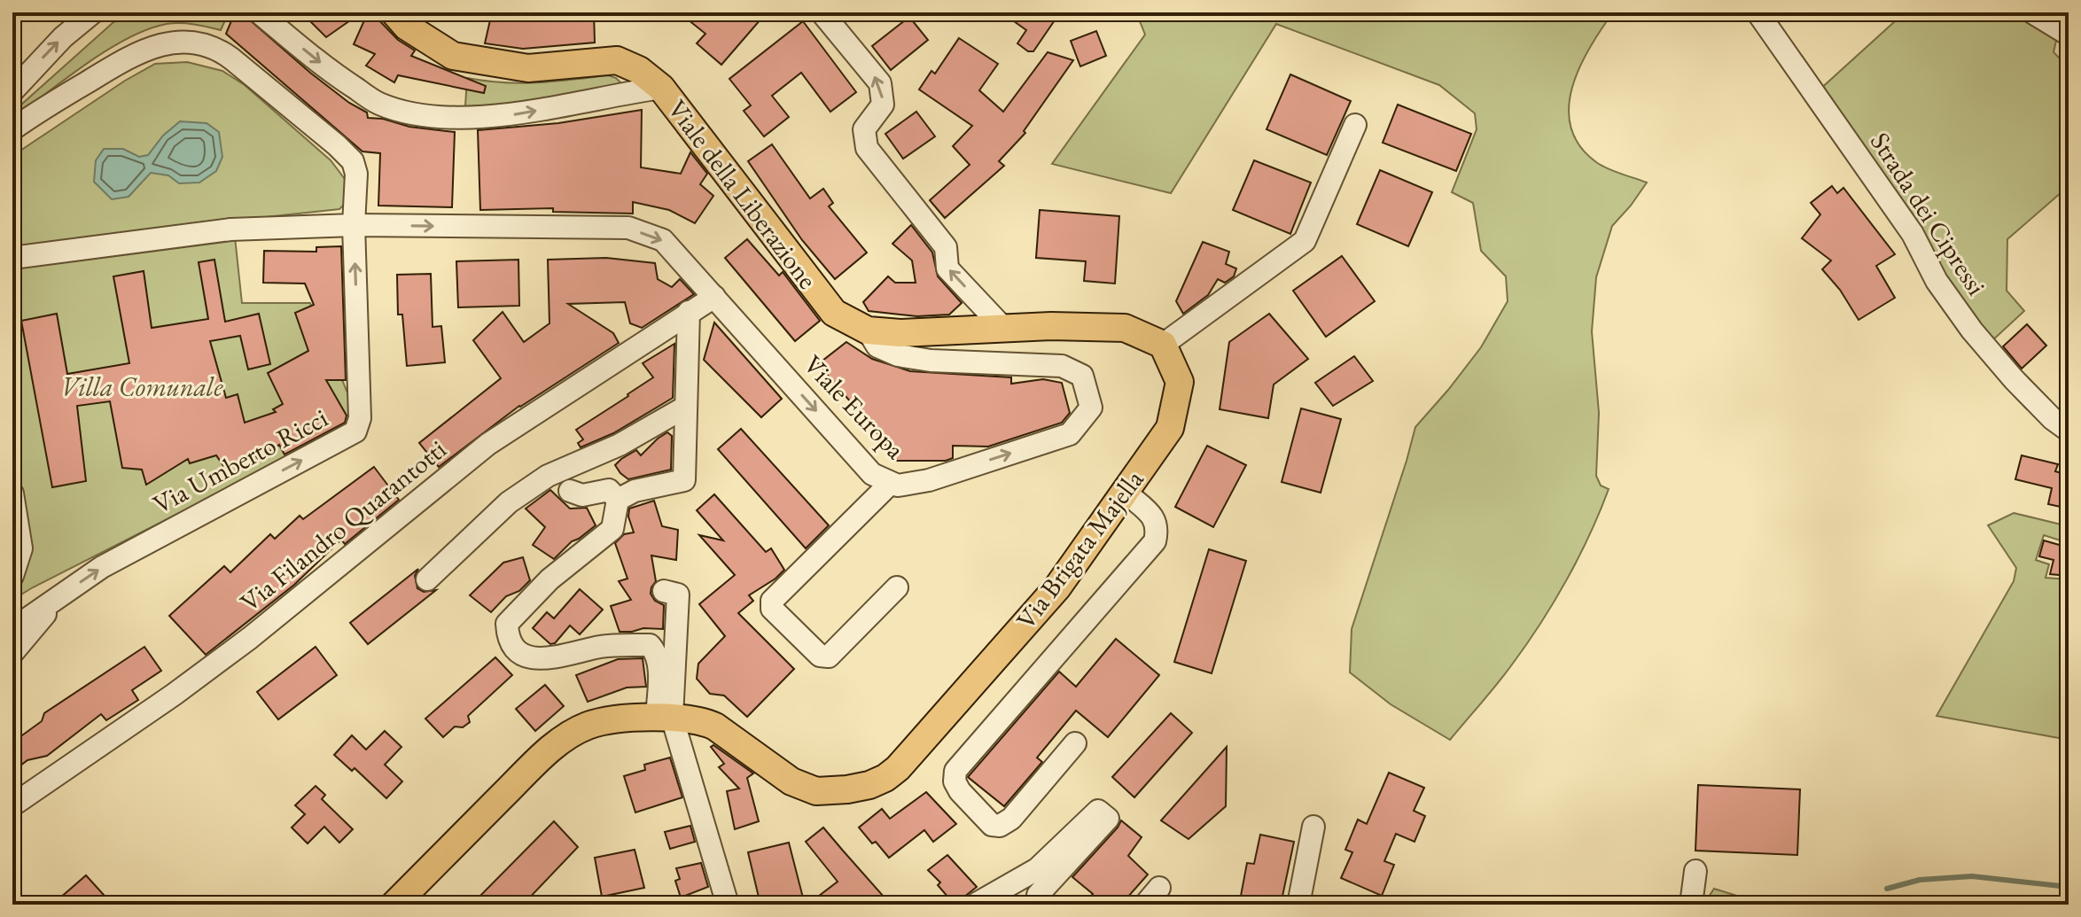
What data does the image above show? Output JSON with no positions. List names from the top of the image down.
{
  "streets": {
    "main road": ["Viale della Liberazione", "Via Brigata Majella"],
    "street": [
      "Strada dei Cipressi",
      "Viale Europa",
      "Via Umberto Ricci",
      "Via Filandro Quarantotti"
    ]
  },
  "crossings": [
    ["Viale della Liberazione", "Viale Europa"],
    ["Viale Europa", "Via Umberto Ricci"],
    ["Viale Europa", "Via Filandro Quarantotti"]
  ],
  "one_way": ["Viale della Liberazione", "Via Umberto Ricci"],
  "parks": ["Villa Comunale"]
}
